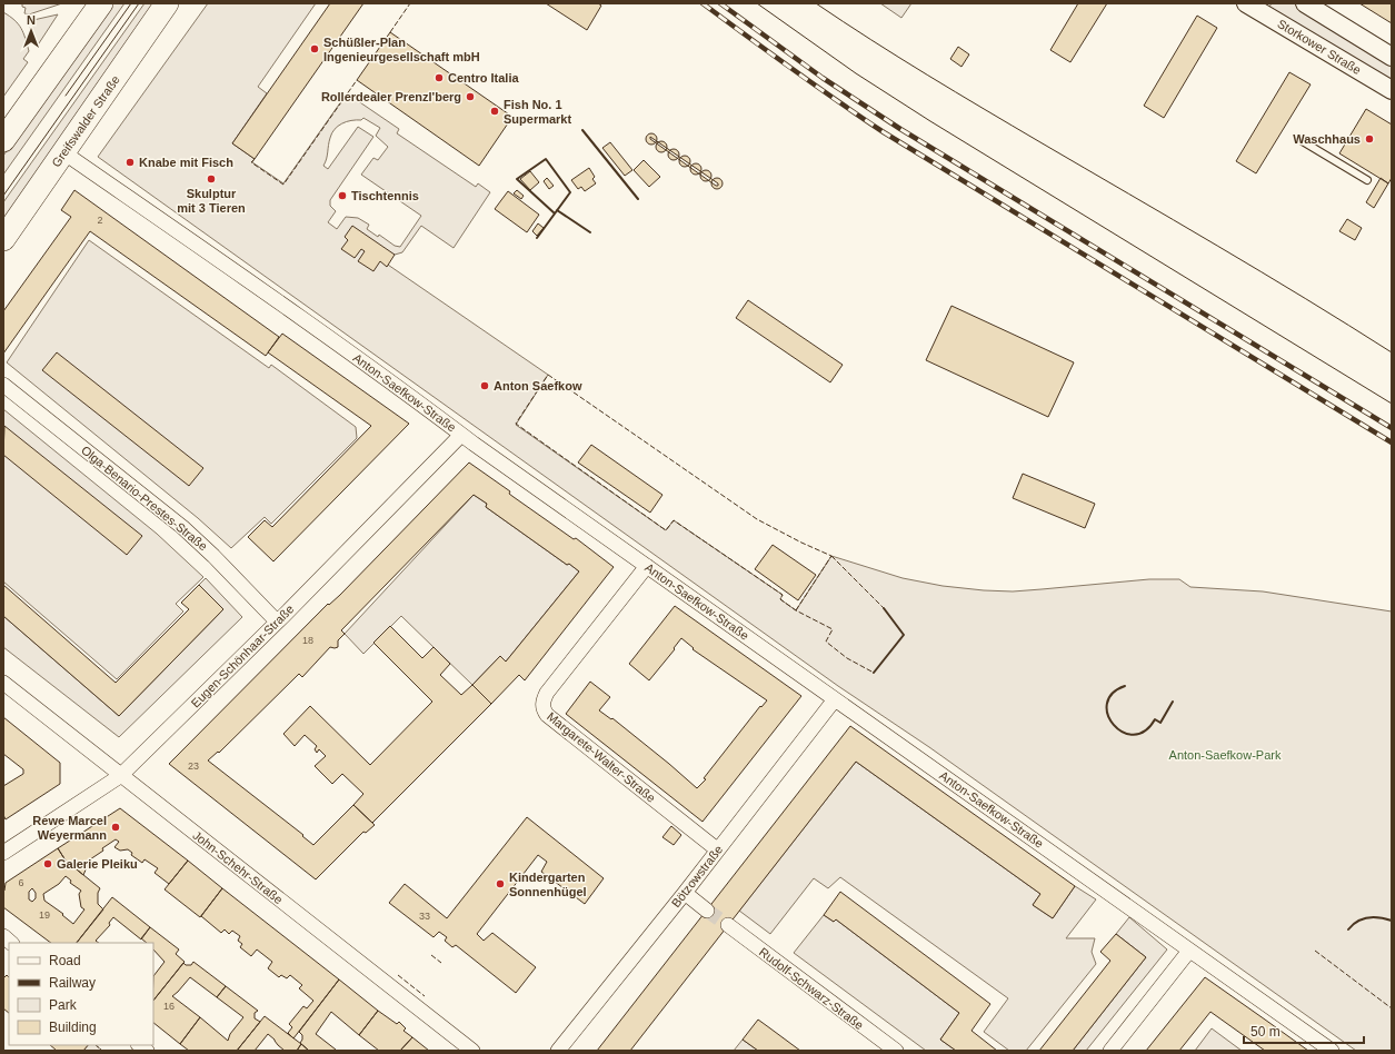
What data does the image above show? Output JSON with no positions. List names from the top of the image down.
{
  "streets": {
    "main road": ["Greifswalder Straße"],
    "street": [
      "Storkower Straße",
      "Anton-Saefkow-Straße",
      "Olga-Benario-Prestes-Straße",
      "Eugen-Schönhaar-Straße",
      "Margarete-Walter-Straße",
      "John-Schehr-Straße",
      "Bötzowstraße",
      "Rudolf-Schwarz-Straße"
    ]
  },
  "crossings": [
    ["Greifswalder Straße", "Anton-Saefkow-Straße"],
    ["Anton-Saefkow-Straße", "Eugen-Schönhaar-Straße"],
    ["Anton-Saefkow-Straße", "Margarete-Walter-Straße"],
    ["Anton-Saefkow-Straße", "Bötzowstraße"],
    ["Olga-Benario-Prestes-Straße", "Eugen-Schönhaar-Straße"],
    ["Eugen-Schönhaar-Straße", "John-Schehr-Straße"],
    ["Margarete-Walter-Straße", "Bötzowstraße"]
  ],
  "parks": ["Anton-Saefkow-Park"],
  "places": [
    "Schüßler-Plan Ingenieurgesellschaft mbH",
    "Centro Italia",
    "Rollerdealer Prenzl'berg",
    "Fish No. 1 Supermarkt",
    "Waschhaus",
    "Knabe mit Fisch",
    "Skulptur mit 3 Tieren",
    "Tischtennis",
    "Anton Saefkow",
    "Rewe Marcel Weyermann",
    "Galerie Pleiku",
    "Kindergarten Sonnenhügel"
  ],
  "house_numbers": [
    "2",
    "18",
    "23",
    "6",
    "19",
    "33",
    "16"
  ],
  "legend": [
    "Road",
    "Railway",
    "Park",
    "Building"
  ],
  "scale_bar": "50 m",
  "north": "top"
}
